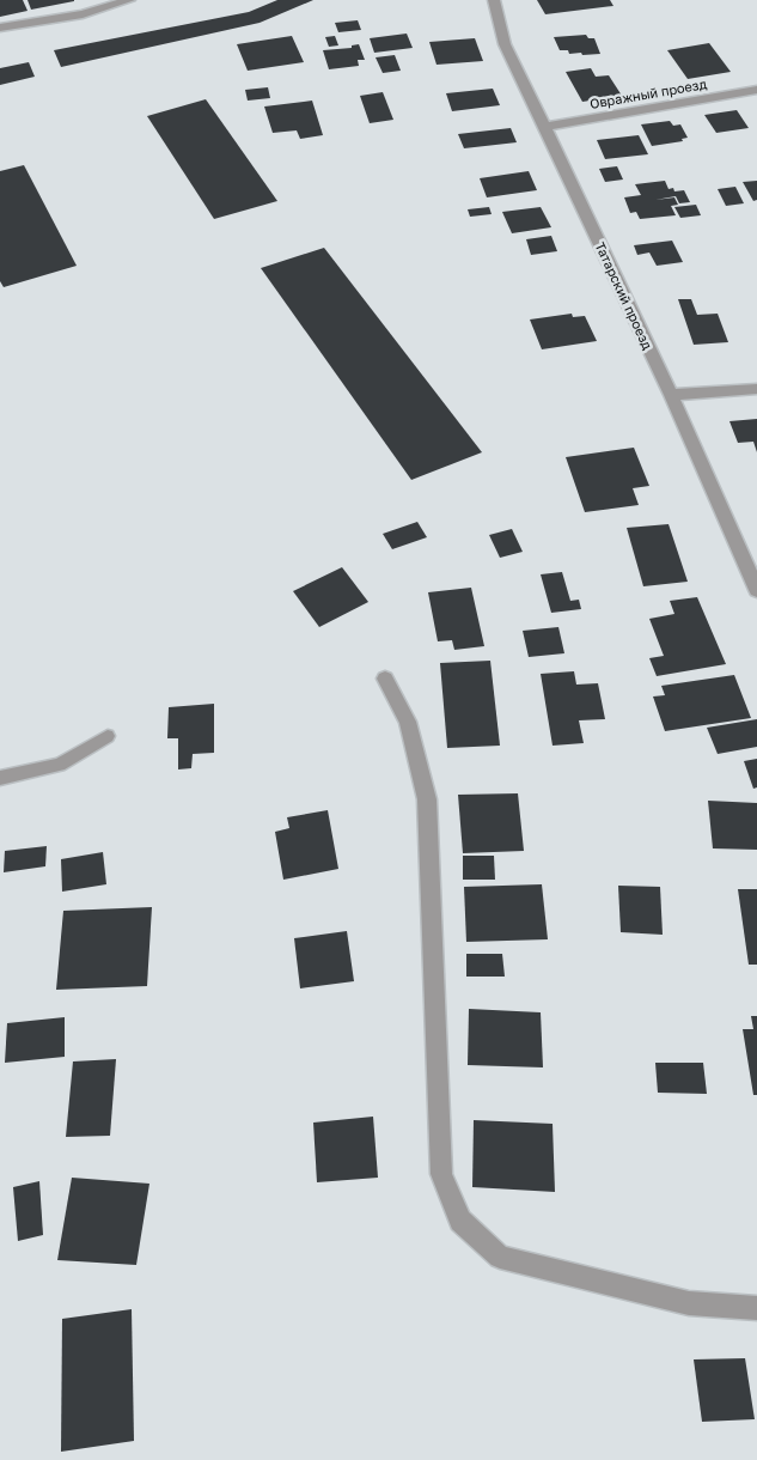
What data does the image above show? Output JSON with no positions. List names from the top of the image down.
{
  "streets": {
    "street": ["Овражный проезд", "Татарский проезд"]
  },
  "crossings": [
    ["Овражный проезд", "Татарский проезд"]
  ]
}
